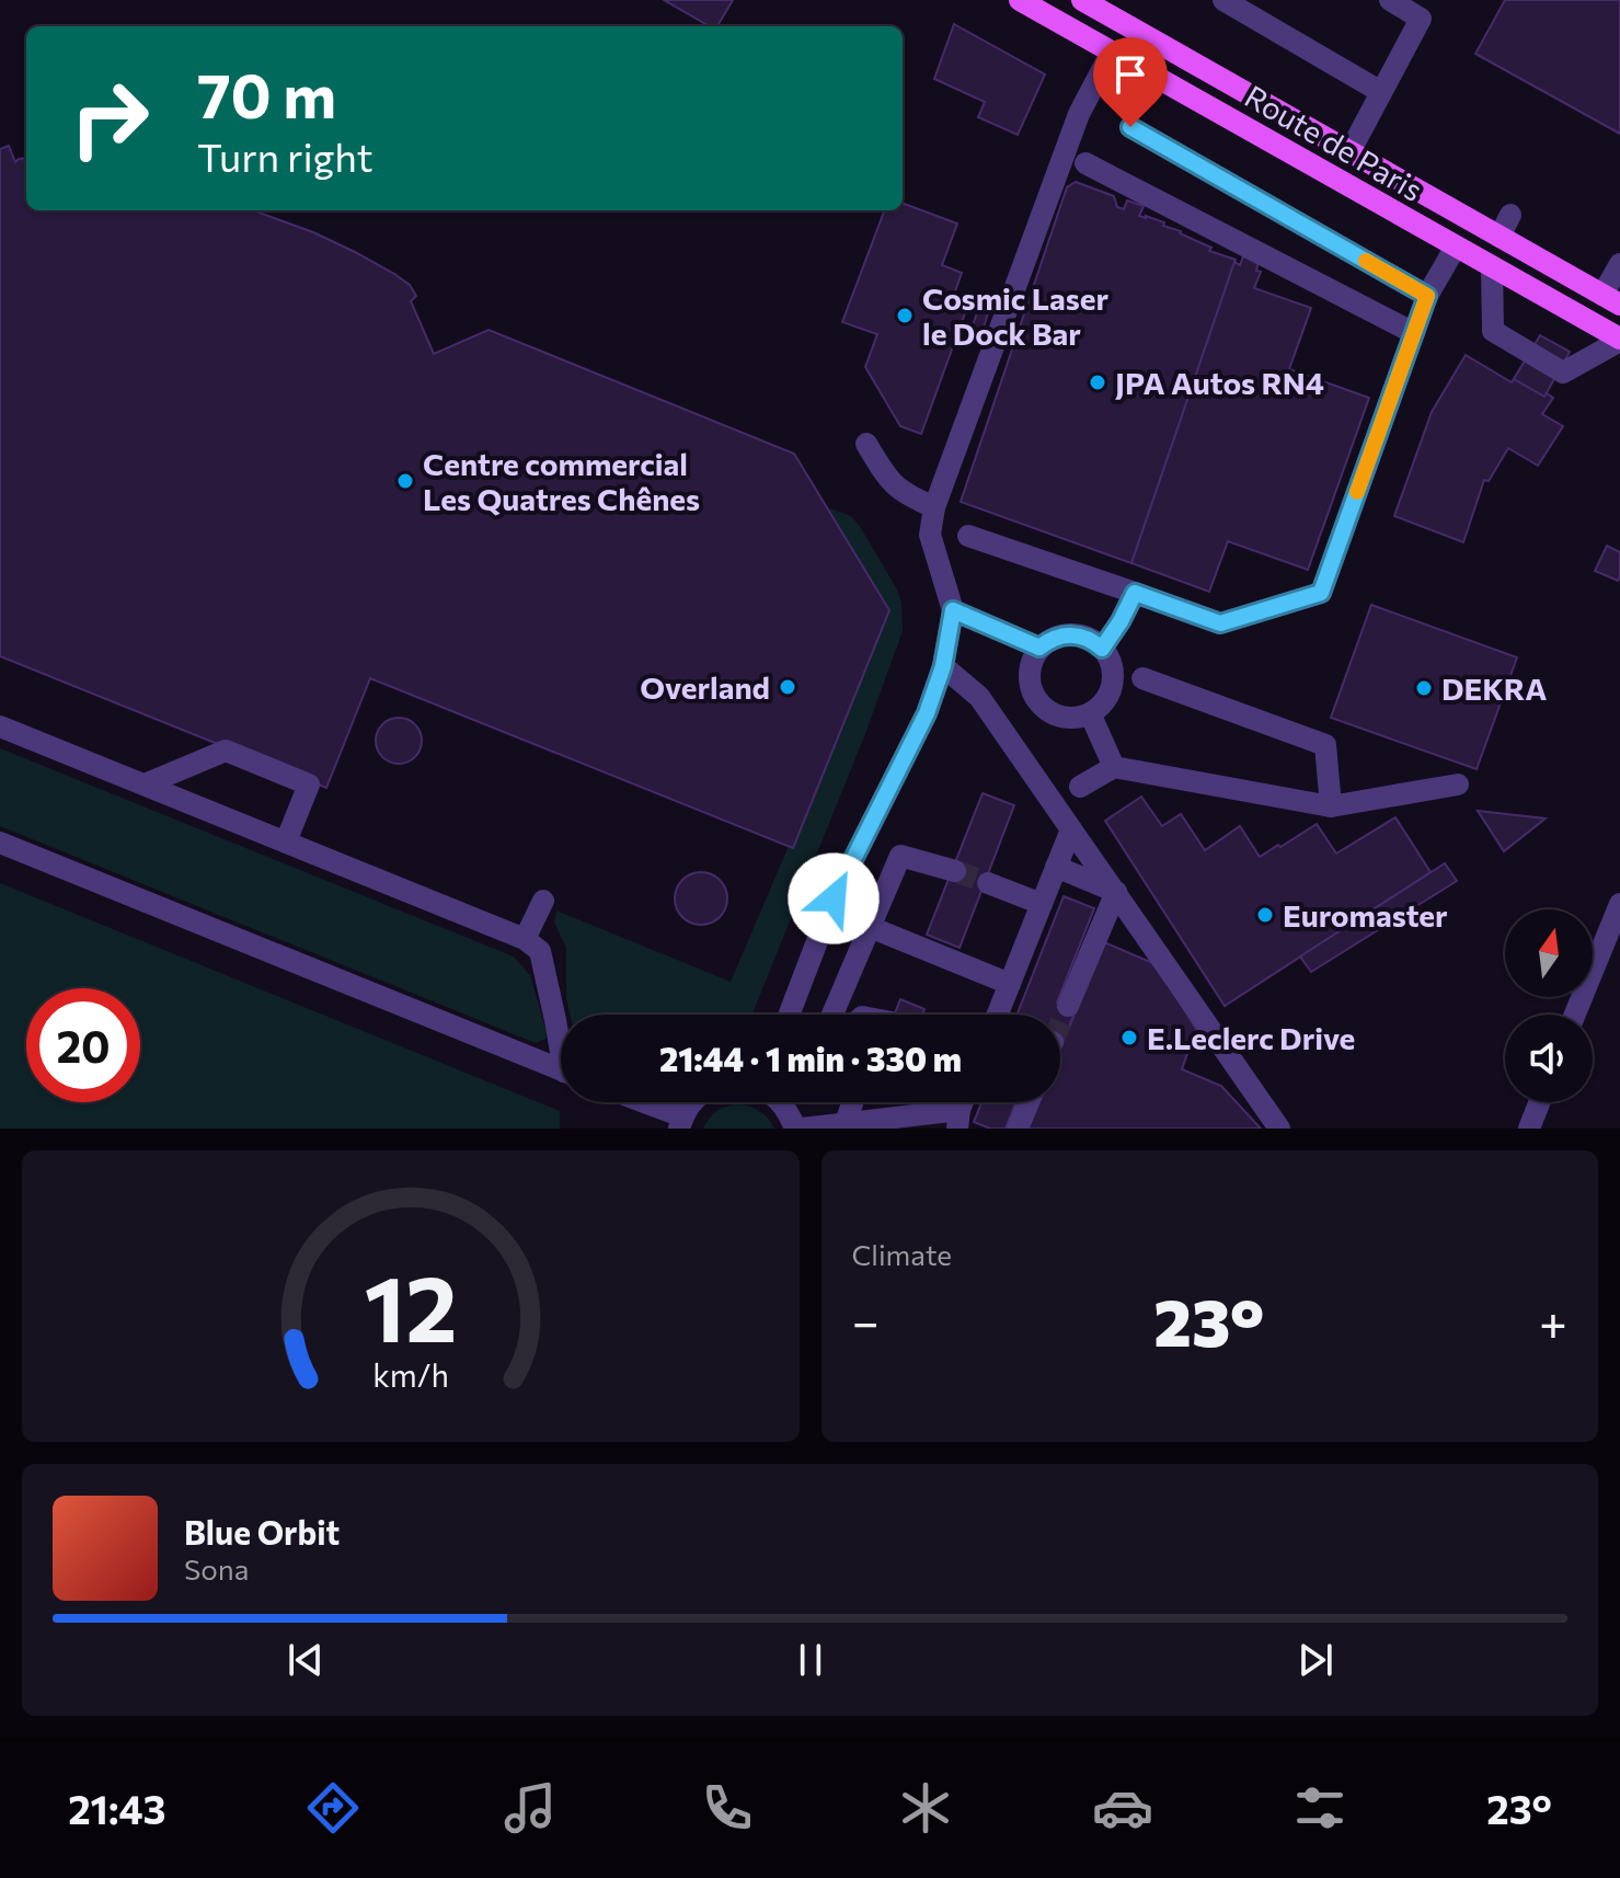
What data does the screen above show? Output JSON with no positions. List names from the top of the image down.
{
  "streets": {
    "main road": ["Route de Paris"]
  },
  "places": [
    "Cosmic Laser le Dock Bar",
    "JPA Autos RN4",
    "Centre commercial Les Quatres Chênes",
    "Overland",
    "DEKRA",
    "Euromaster",
    "E.Leclerc Drive"
  ],
  "north": "top",
  "page": {
    "turn": ["70 m", "Turn right"],
    "limit": "20",
    "trip": "21:44 · 1 min · 330 m",
    "tile": "Climate",
    "heat": ["−", "23°", "+"],
    "song": ["Blue Orbit", "Sona"],
    "tabs": ["21:43", "23°"],
    "gauge": ["12", "km/h"]
  }
}
